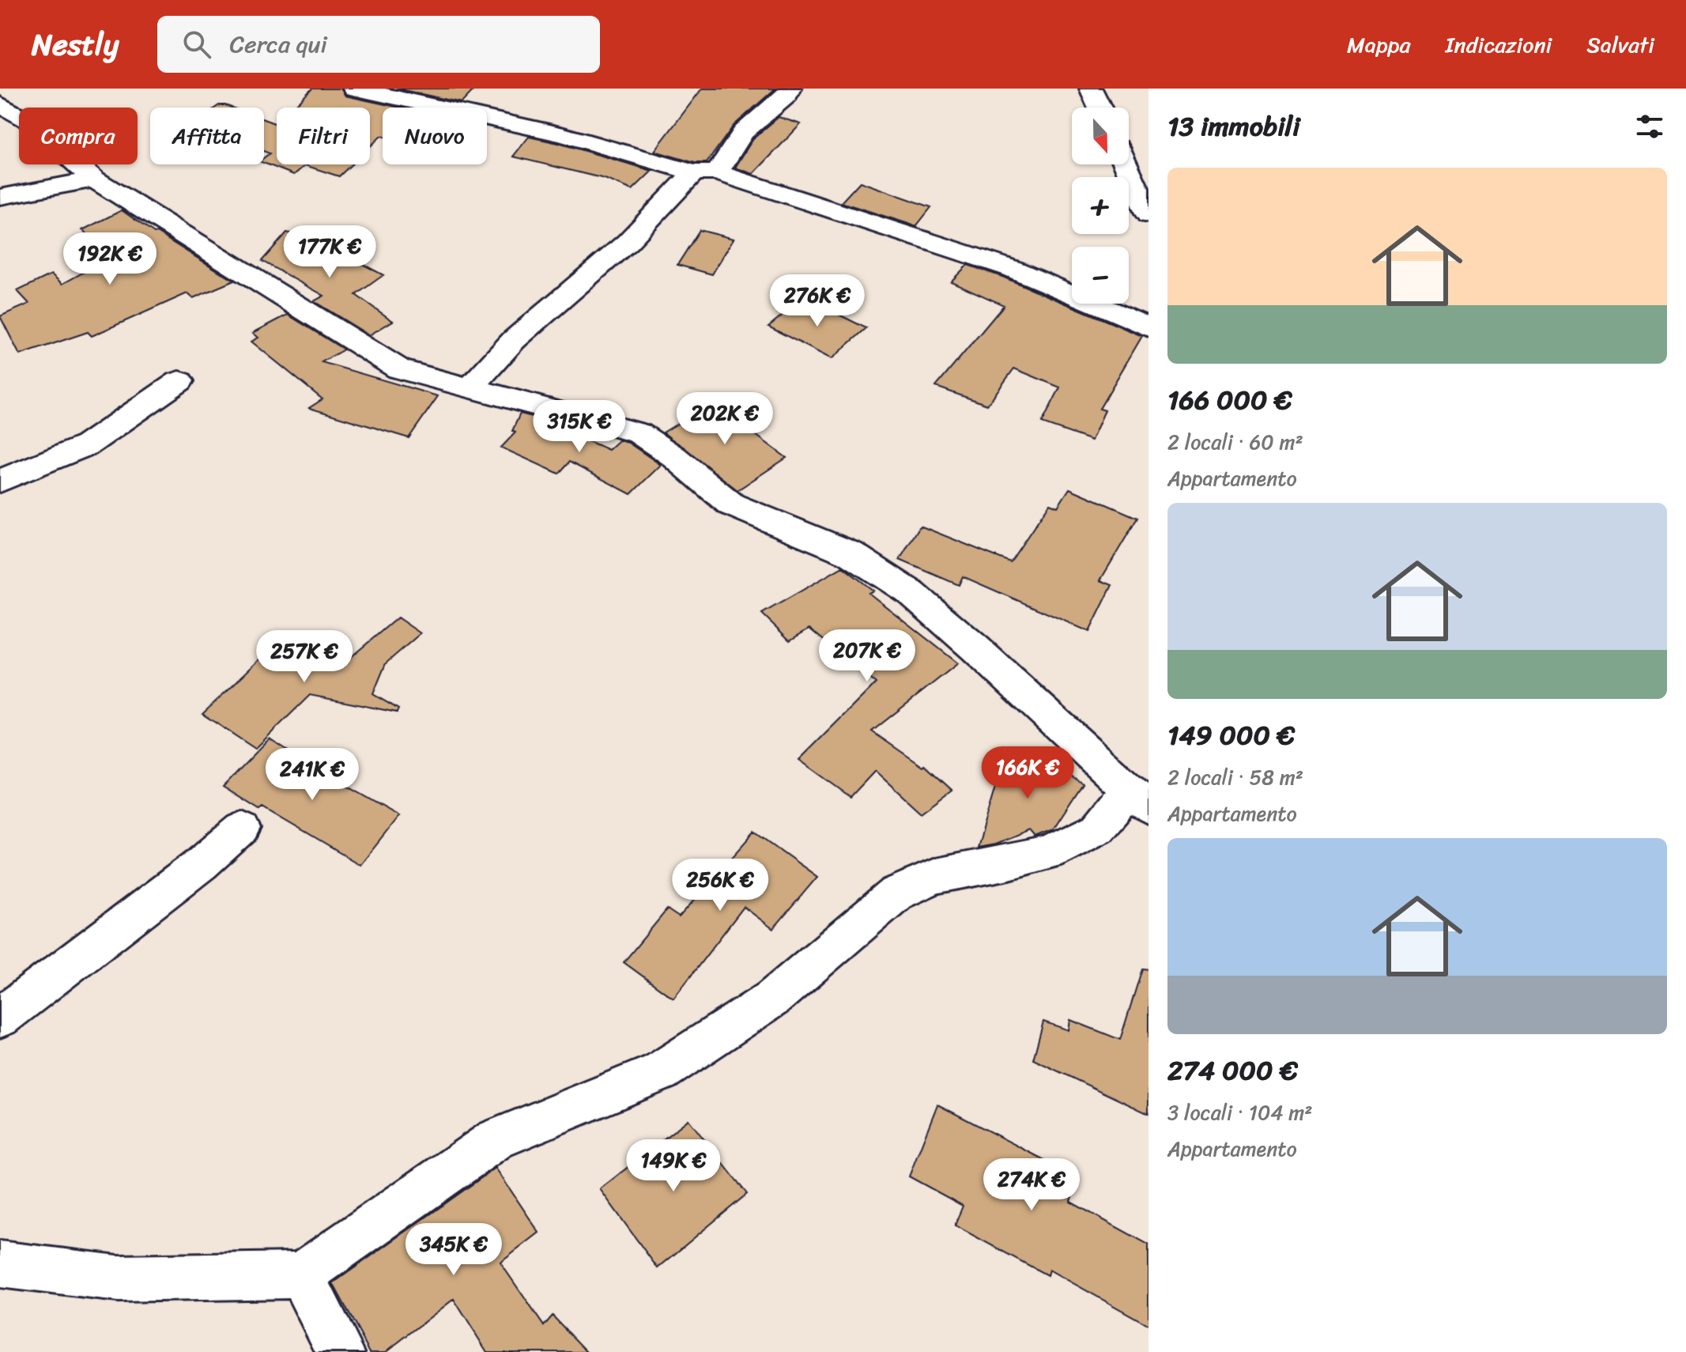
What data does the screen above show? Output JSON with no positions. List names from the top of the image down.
{
  "north": "bottom",
  "page": {
    "header": "Nestly",
    "search": "Cerca qui",
    "nav": ["Mappa", "Indicazioni", "Salvati"],
    "heading": "13 immobili",
    "map_buttons": ["+", "−"],
    "chip": [
      "Compra",
      "Affitta",
      "Filtri",
      "Nuovo"
    ],
    "list": [
      {
        "name": "166 000 €",
        "note": "2 locali · 60 m² · Appartamento"
      },
      {
        "name": "149 000 €",
        "note": "2 locali · 58 m² · Appartamento"
      },
      {
        "name": "274 000 €",
        "note": "3 locali · 104 m² · Appartamento"
      }
    ],
    "price": [
      "177K €",
      "192K €",
      "276K €",
      "202K €",
      "315K €",
      "207K €",
      "257K €",
      "166K €",
      "241K €",
      "256K €",
      "149K €",
      "274K €",
      "345K €"
    ]
  }
}
